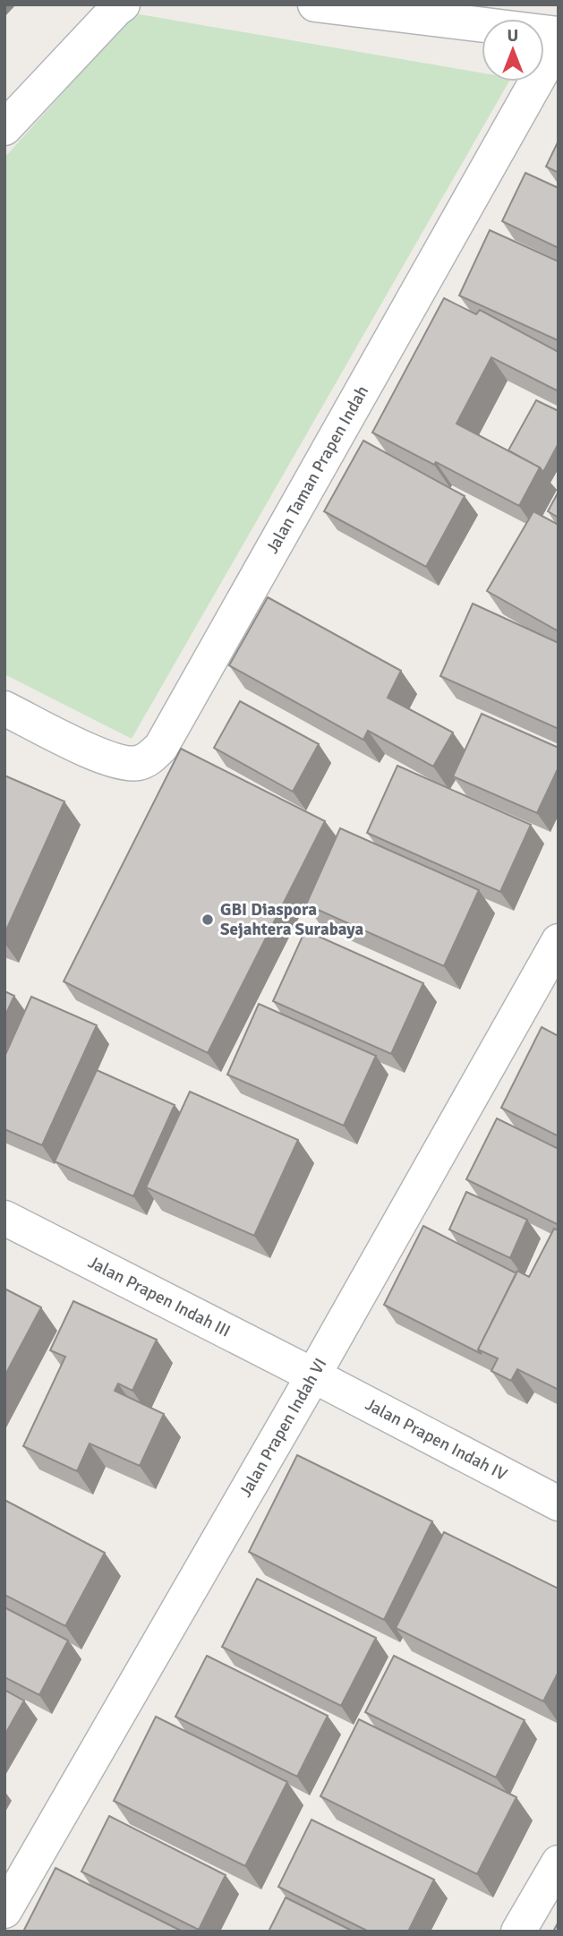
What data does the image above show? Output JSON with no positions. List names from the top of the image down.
{
  "streets": {
    "street": [
      "Jalan Taman Prapen Indah",
      "Jalan Prapen Indah III",
      "Jalan Prapen Indah VI",
      "Jalan Prapen Indah IV"
    ]
  },
  "crossings": [
    ["Jalan Prapen Indah III", "Jalan Prapen Indah VI"],
    ["Jalan Prapen Indah III", "Jalan Prapen Indah IV"],
    ["Jalan Prapen Indah VI", "Jalan Prapen Indah IV"]
  ],
  "places": ["GBI Diaspora Sejahtera Surabaya"],
  "north": "top"
}
